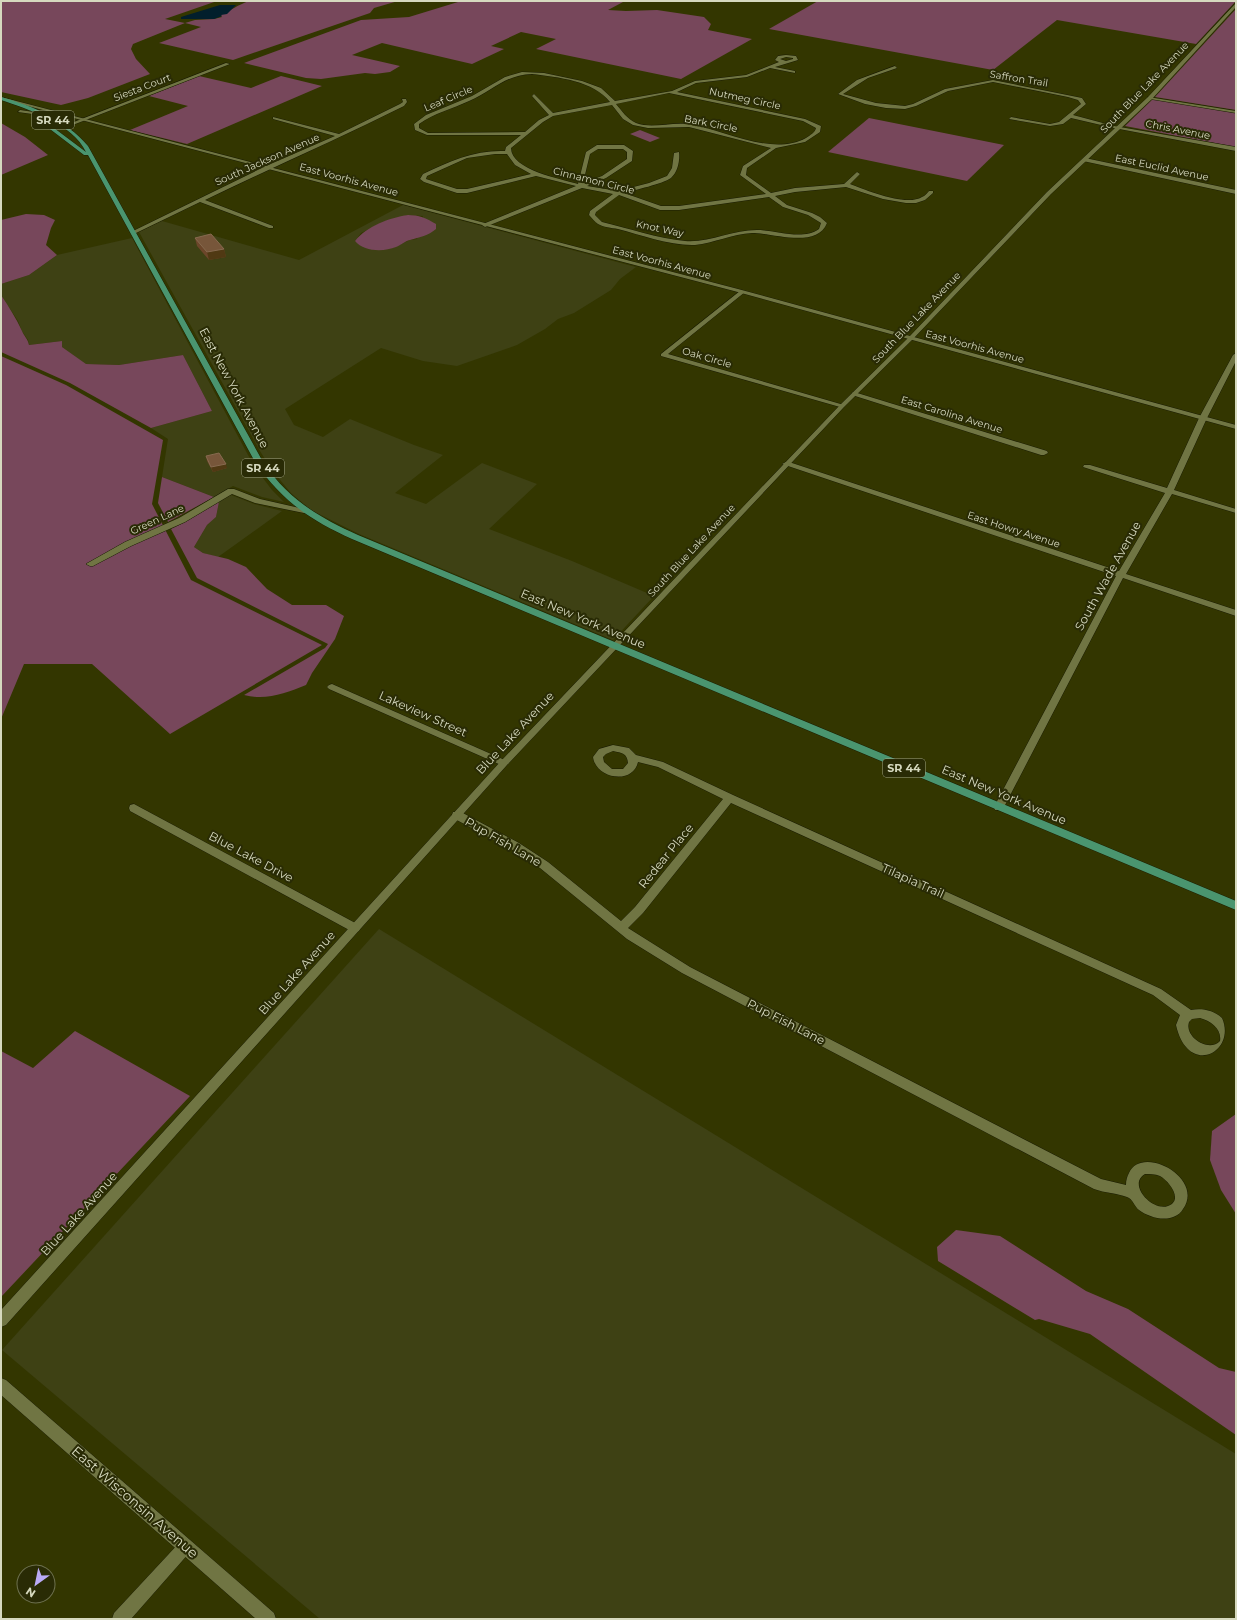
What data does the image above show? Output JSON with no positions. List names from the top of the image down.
{
  "streets": {
    "main road": ["SR 44", "East New York Avenue"],
    "street": [
      "Saffron Trail",
      "Siesta Court",
      "South Blue Lake Avenue",
      "Leaf Circle",
      "Nutmeg Circle",
      "Bark Circle",
      "Chris Avenue",
      "South Jackson Avenue",
      "East Euclid Avenue",
      "East Voorhis Avenue",
      "Cinnamon Circle",
      "Knot Way",
      "Oak Circle",
      "East Carolina Avenue",
      "Green Lane",
      "East Howry Avenue",
      "South Wade Avenue",
      "Lakeview Street",
      "Blue Lake Avenue",
      "Pup Fish Lane",
      "Redear Place",
      "Blue Lake Drive",
      "Tilapia Trail",
      "East Wisconsin Avenue"
    ]
  },
  "crossings": [
    ["Saffron Trail", "Chris Avenue"],
    ["Siesta Court", "East Voorhis Avenue"],
    ["Siesta Court", "East New York Avenue"],
    ["South Blue Lake Avenue", "Chris Avenue"],
    ["South Blue Lake Avenue", "East Euclid Avenue"],
    ["South Blue Lake Avenue", "East Voorhis Avenue"],
    ["South Blue Lake Avenue", "Oak Circle"],
    ["South Blue Lake Avenue", "East New York Avenue"],
    ["South Blue Lake Avenue", "East Carolina Avenue"],
    ["South Blue Lake Avenue", "East Howry Avenue"],
    ["South Blue Lake Avenue", "Blue Lake Avenue"],
    ["Leaf Circle", "Nutmeg Circle"],
    ["Leaf Circle", "Bark Circle"],
    ["Nutmeg Circle", "Bark Circle"],
    ["South Jackson Avenue", "East Voorhis Avenue"],
    ["South Jackson Avenue", "East New York Avenue"],
    ["East Voorhis Avenue", "Oak Circle"],
    ["East Voorhis Avenue", "East New York Avenue"],
    ["East Voorhis Avenue", "South Wade Avenue"],
    ["Cinnamon Circle", "Knot Way"],
    ["East New York Avenue", "Green Lane"],
    ["East New York Avenue", "South Wade Avenue"],
    ["East New York Avenue", "Blue Lake Avenue"],
    ["East Howry Avenue", "South Wade Avenue"],
    ["Lakeview Street", "Blue Lake Avenue"],
    ["Blue Lake Avenue", "Pup Fish Lane"],
    ["Blue Lake Avenue", "Blue Lake Drive"],
    ["Pup Fish Lane", "Redear Place"],
    ["Redear Place", "Tilapia Trail"]
  ],
  "north": "bottom left"
}
